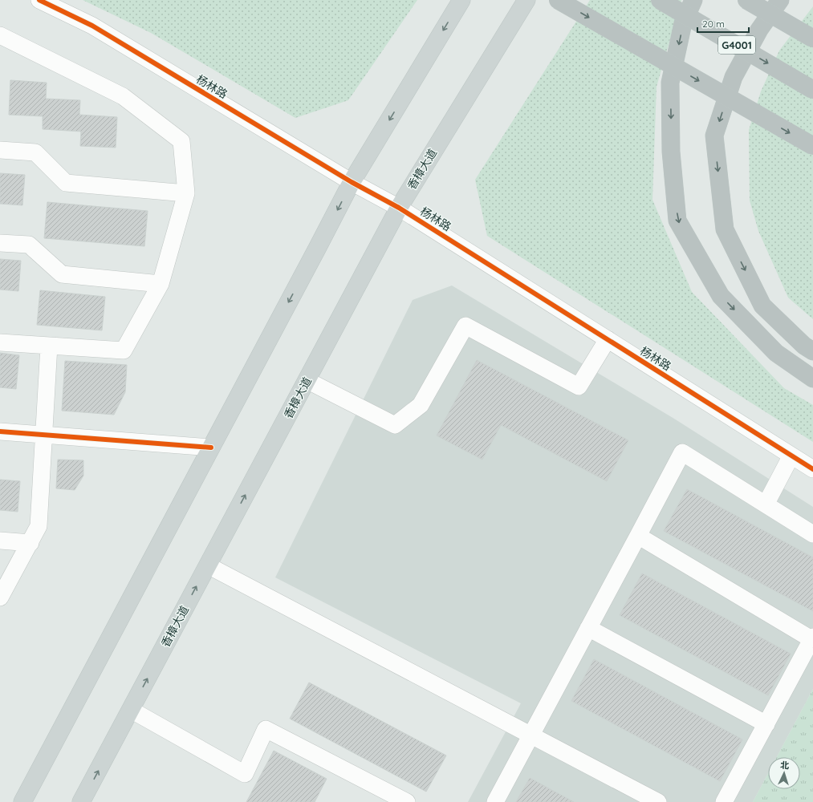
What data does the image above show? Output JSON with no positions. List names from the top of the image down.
{
  "streets": {
    "highway": ["G4001"],
    "main road": ["香樟大道"],
    "street": ["杨林路"]
  },
  "crossings": [
    ["杨林路", "香樟大道"]
  ],
  "scale_bar": "20 m",
  "north": "top"
}
